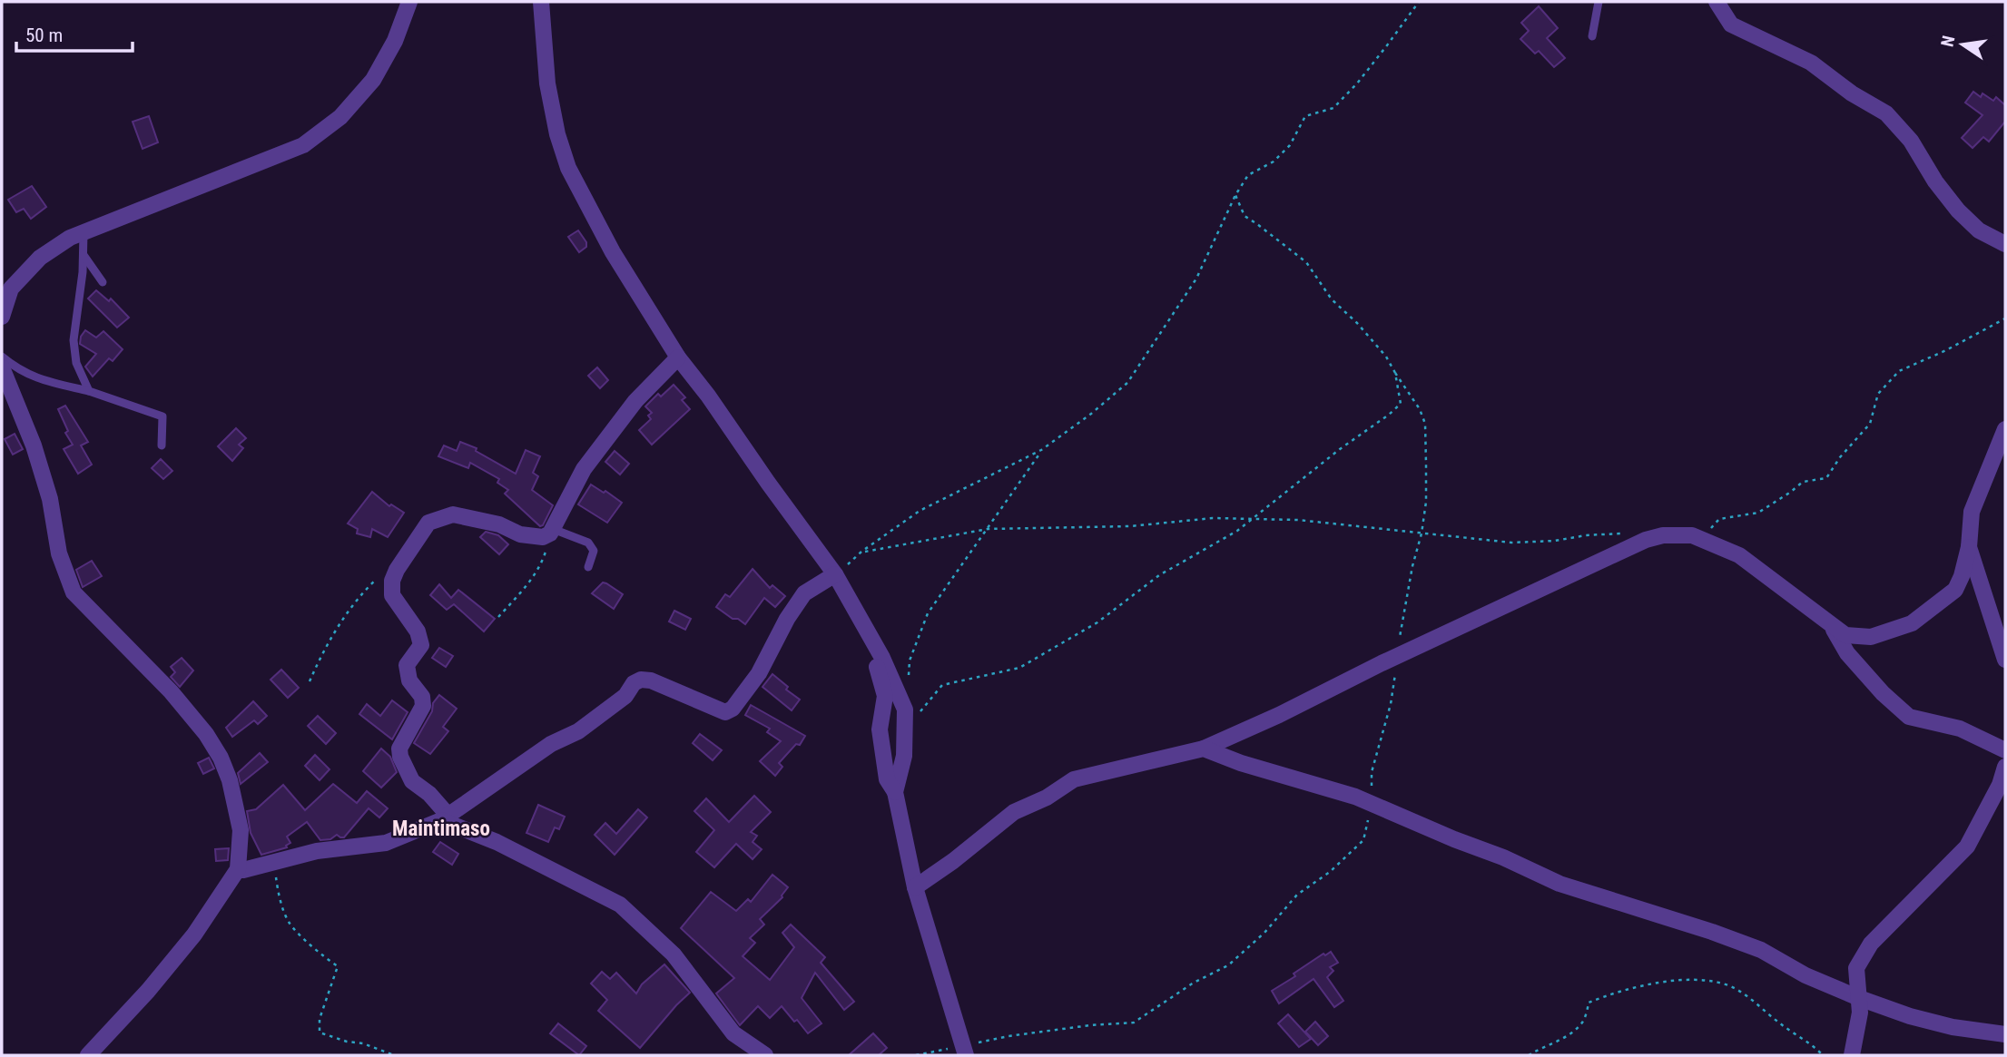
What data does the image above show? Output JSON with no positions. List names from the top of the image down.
{
  "districts": ["Maintimaso"],
  "scale_bar": "50 m",
  "north": "left"
}
